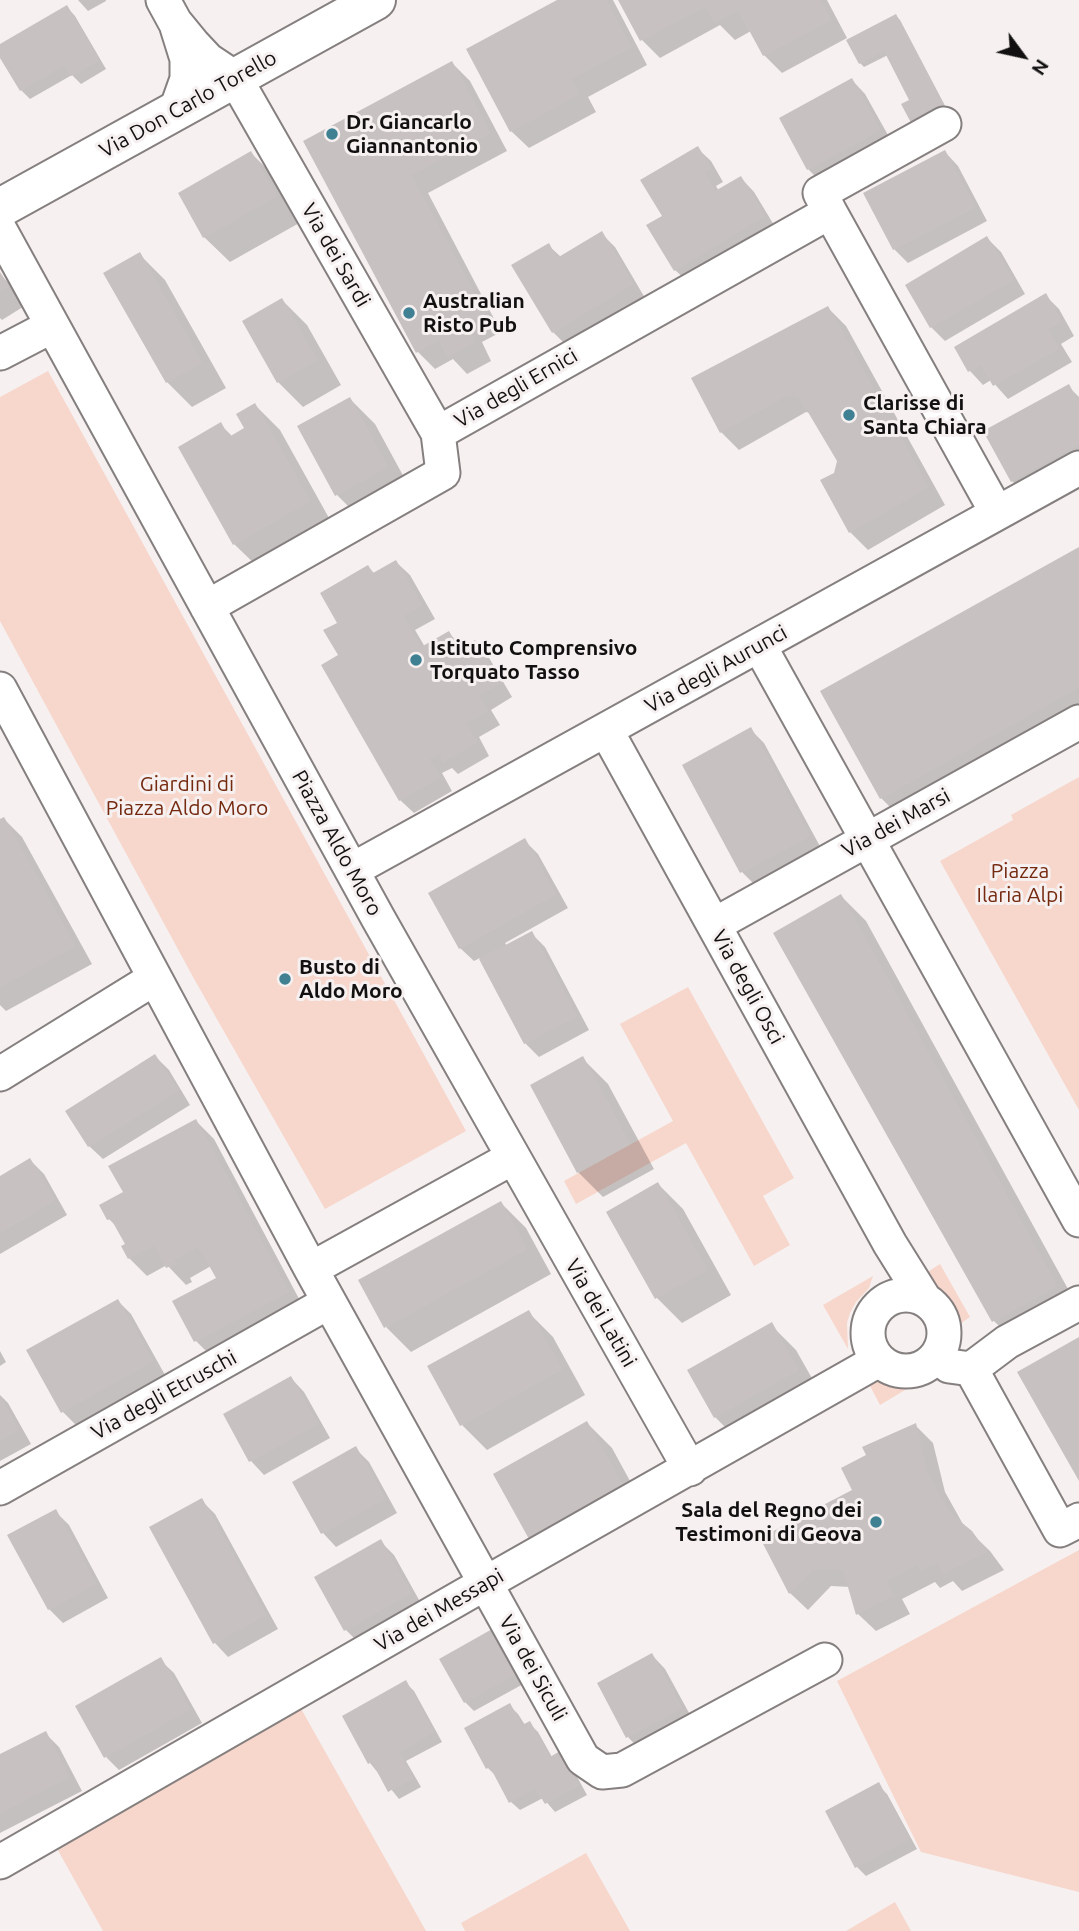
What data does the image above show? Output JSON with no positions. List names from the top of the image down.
{
  "streets": {
    "main road": ["Via Don Carlo Torello"],
    "street": [
      "Via dei Sardi",
      "Via degli Ernici",
      "Via degli Aurunci",
      "Via dei Marsi",
      "Piazza Aldo Moro",
      "Via degli Osci",
      "Via dei Latini",
      "Via degli Etruschi",
      "Via dei Messapi",
      "Via dei Siculi"
    ]
  },
  "crossings": [
    ["Via Don Carlo Torello", "Via dei Sardi"],
    ["Via dei Sardi", "Via degli Ernici"],
    ["Via degli Ernici", "Piazza Aldo Moro"],
    ["Via degli Aurunci", "Piazza Aldo Moro"],
    ["Via degli Aurunci", "Via degli Osci"],
    ["Via dei Marsi", "Via degli Osci"],
    ["Piazza Aldo Moro", "Via dei Latini"],
    ["Via degli Osci", "Via dei Messapi"],
    ["Via dei Latini", "Via dei Messapi"],
    ["Via degli Etruschi", "Via dei Siculi"],
    ["Via dei Messapi", "Via dei Siculi"]
  ],
  "parks": ["Giardini di Piazza Aldo Moro", "Piazza Ilaria Alpi"],
  "places": [
    "Dr. Giancarlo Giannantonio",
    "Australian Risto Pub",
    "Clarisse di Santa Chiara",
    "Istituto Comprensivo Torquato Tasso",
    "Busto di Aldo Moro",
    "Sala del Regno dei Testimoni di Geova"
  ],
  "north": "bottom right"
}
